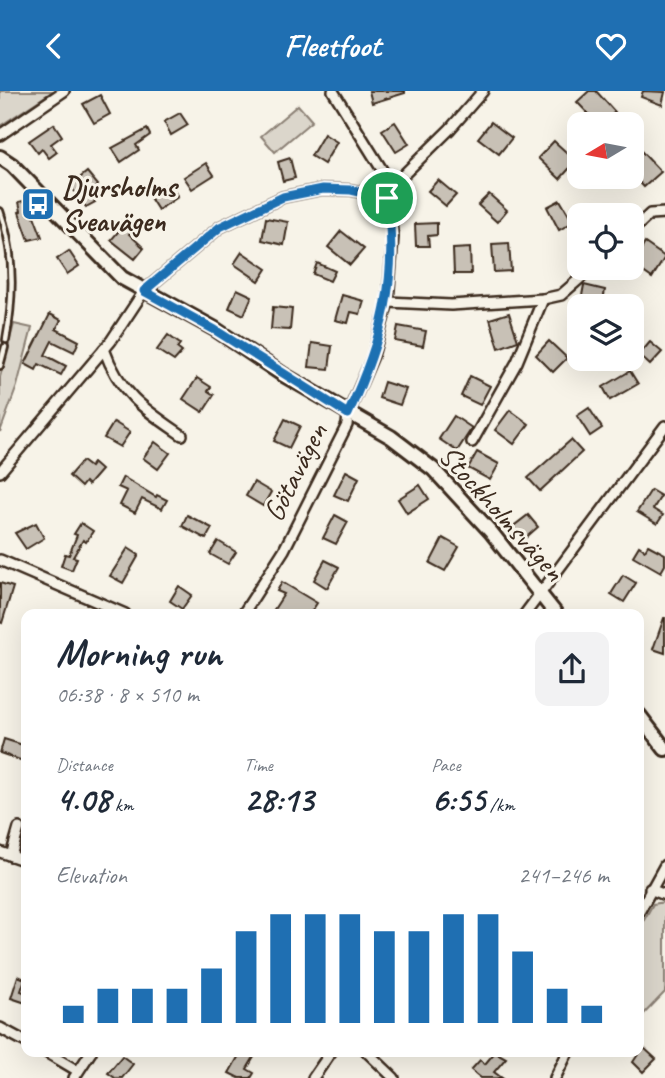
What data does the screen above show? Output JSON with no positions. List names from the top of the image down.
{
  "streets": {
    "street": ["Götavägen", "Stockholmsvägen"]
  },
  "crossings": [
    ["Götavägen", "Stockholmsvägen"]
  ],
  "places": {
    "bus stop": ["Djursholms Sveavägen"]
  },
  "north": "left",
  "page": {
    "header": "Fleetfoot",
    "heading": ["Morning run", "06:38 · 8 × 510 m"],
    "stats": [
      ["Distance", "4.08 km"],
      ["Time", "28:13"],
      ["Pace", "6:55 /km"]
    ],
    "chart": ["Elevation", "241–246 m"]
  }
}
